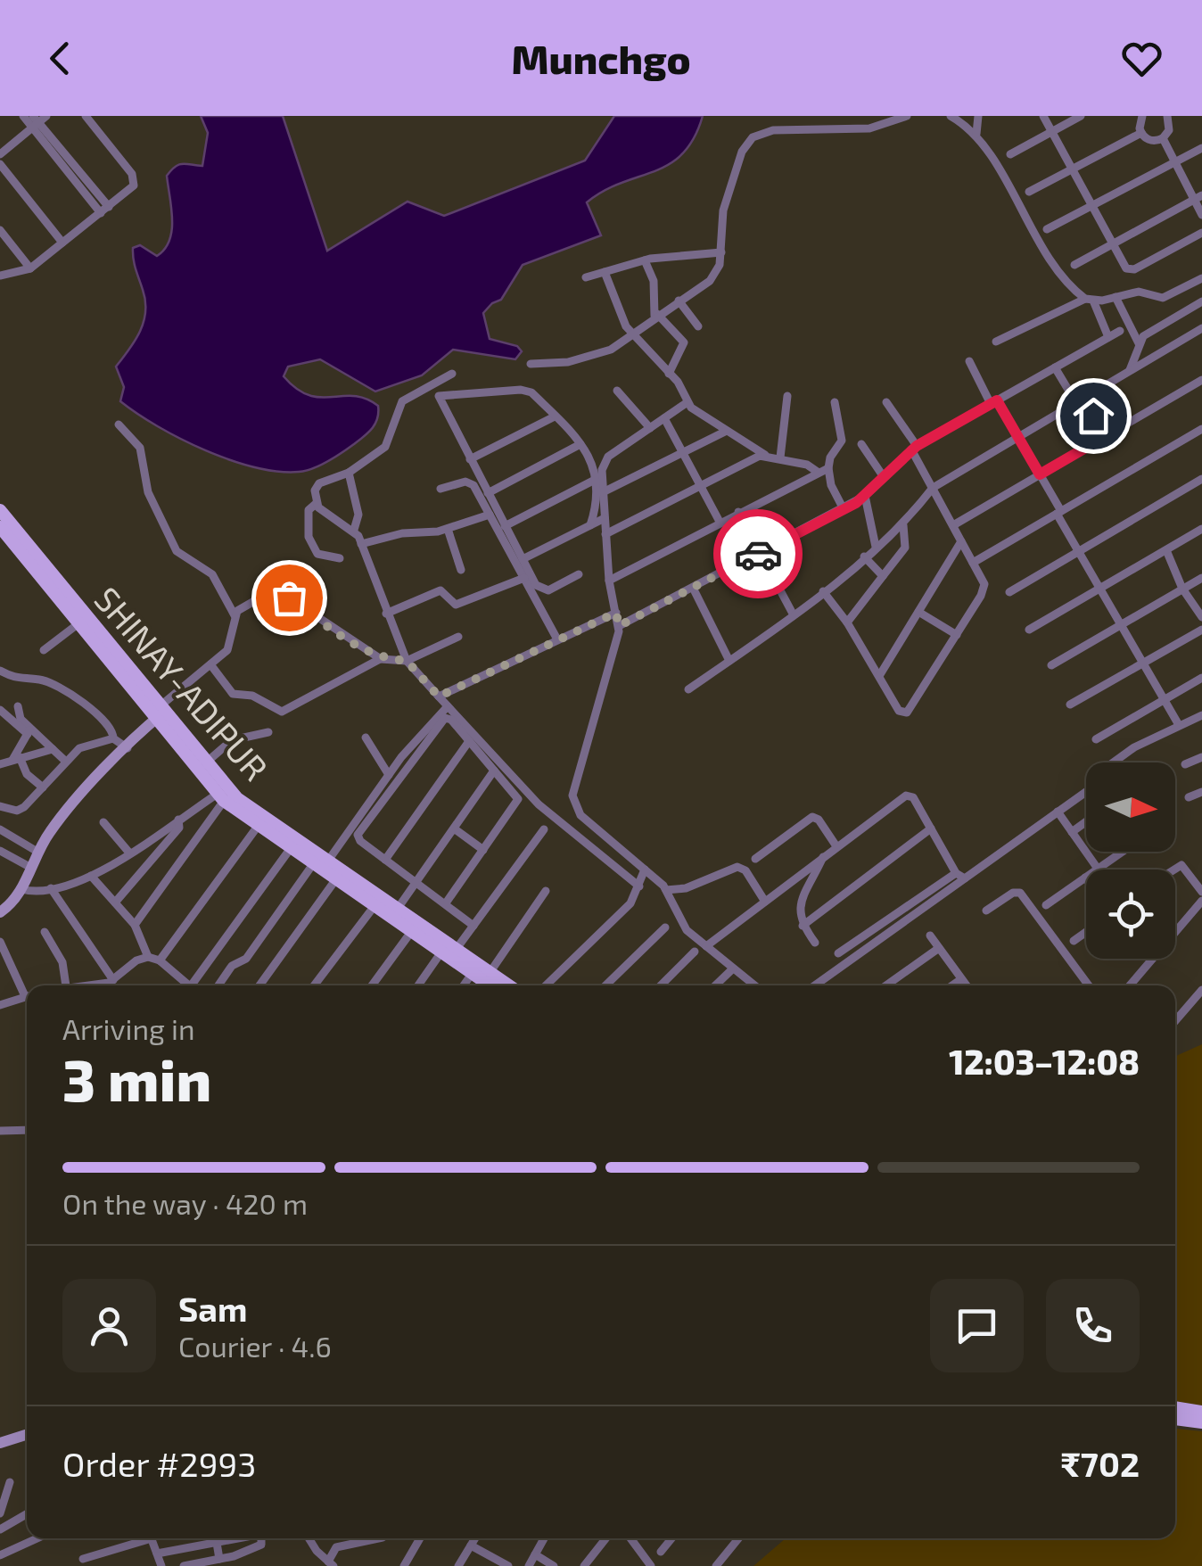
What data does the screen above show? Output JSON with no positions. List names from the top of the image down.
{
  "streets": {
    "main road": ["SHINAY-ADIPUR"]
  },
  "north": "right",
  "page": {
    "header": "Munchgo",
    "heading": ["3 min", "Arriving in", "12:03–12:08"],
    "panel": [
      "Sam",
      "Courier · 4.6",
      "Order #2993",
      "₹702"
    ],
    "bar": "On the way · 420 m"
  }
}
